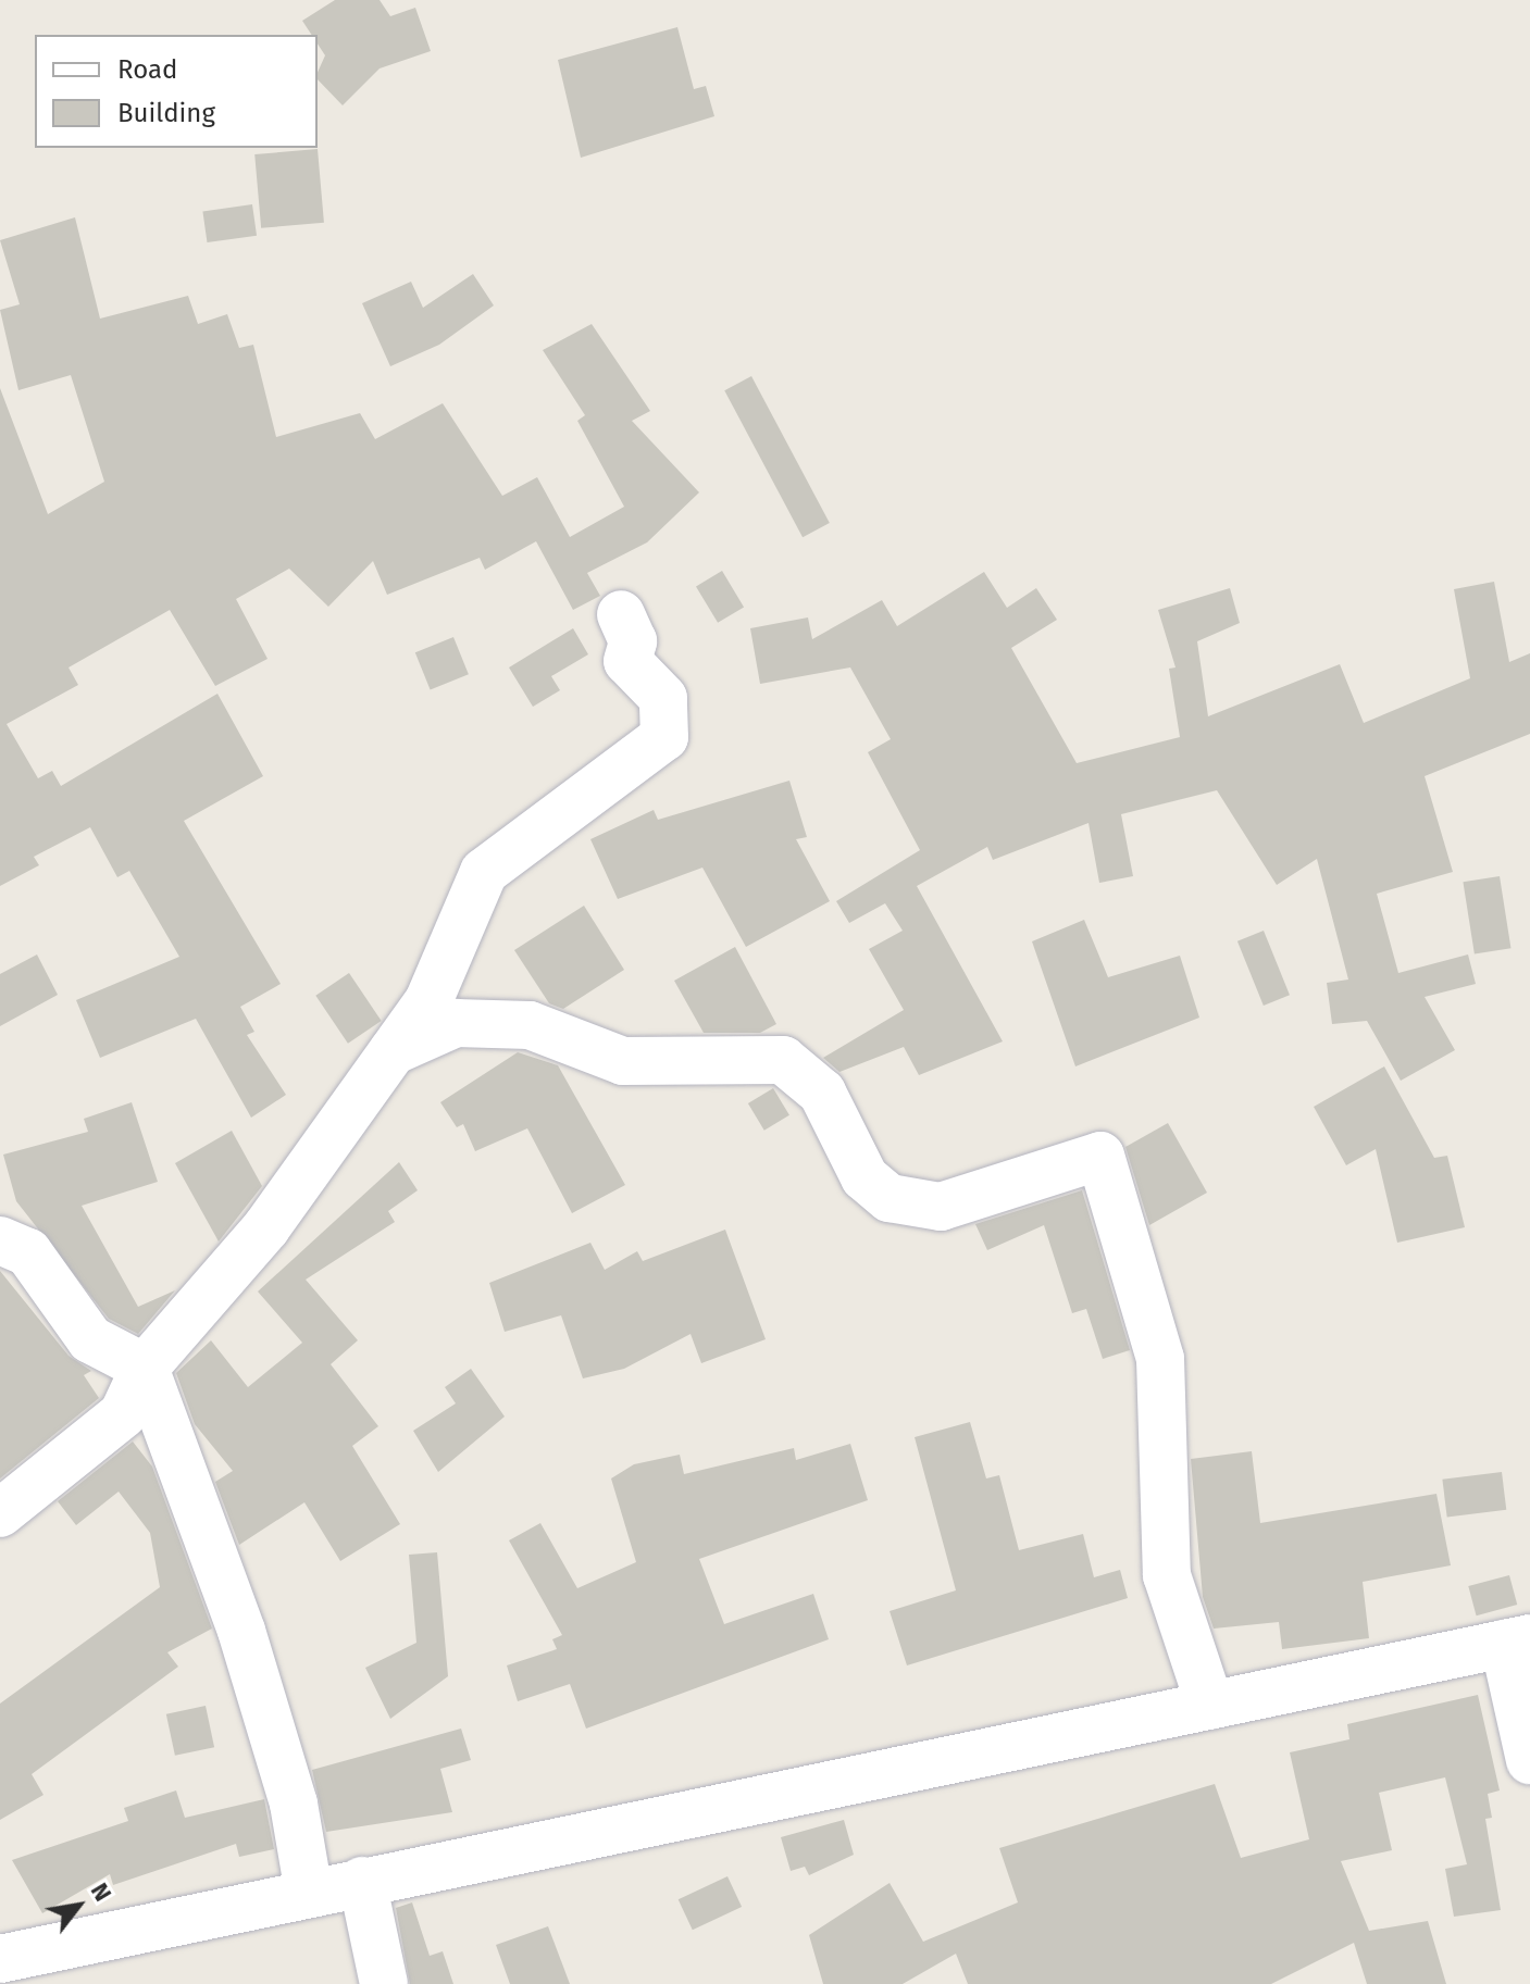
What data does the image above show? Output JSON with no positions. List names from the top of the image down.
{
  "legend": ["Road", "Building"],
  "north": "top right"
}
